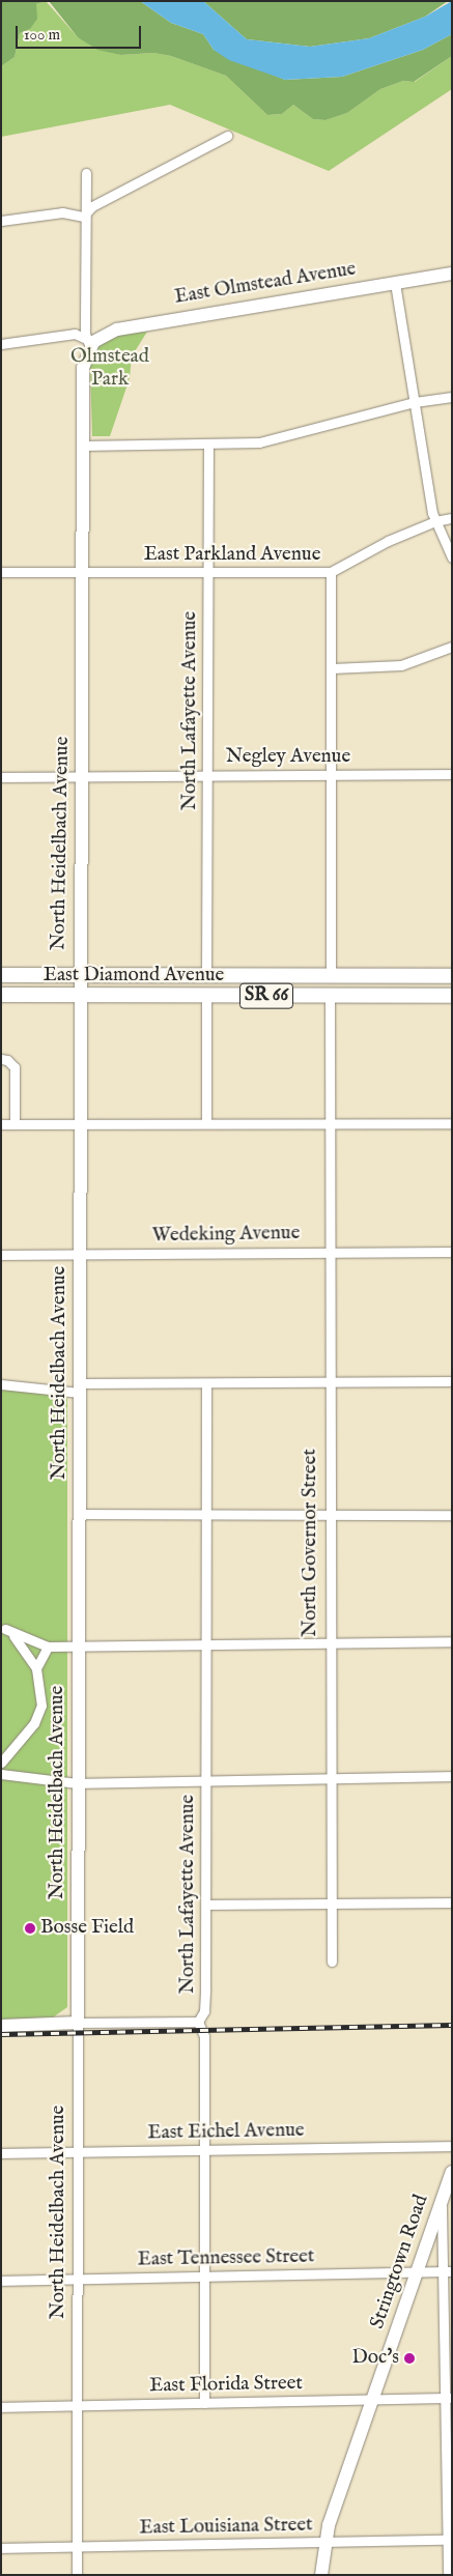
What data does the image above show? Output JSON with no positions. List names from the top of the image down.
{
  "streets": {
    "main road": ["East Diamond Avenue", "SR 66"],
    "street": [
      "East Olmstead Avenue",
      "East Parkland Avenue",
      "North Lafayette Avenue",
      "Negley Avenue",
      "North Heidelbach Avenue",
      "Wedeking Avenue",
      "North Governor Street",
      "East Eichel Avenue",
      "East Tennessee Street",
      "Stringtown Road",
      "East Florida Street",
      "East Louisiana Street"
    ]
  },
  "crossings": [
    ["East Olmstead Avenue", "North Heidelbach Avenue"],
    ["East Parkland Avenue", "North Lafayette Avenue"],
    ["East Parkland Avenue", "North Heidelbach Avenue"],
    ["North Lafayette Avenue", "Negley Avenue"],
    ["North Lafayette Avenue", "East Diamond Avenue"],
    ["North Lafayette Avenue", "East Eichel Avenue"],
    ["North Lafayette Avenue", "East Tennessee Street"],
    ["North Lafayette Avenue", "East Florida Street"],
    ["Negley Avenue", "North Heidelbach Avenue"],
    ["North Heidelbach Avenue", "East Diamond Avenue"],
    ["North Heidelbach Avenue", "Wedeking Avenue"],
    ["North Heidelbach Avenue", "East Eichel Avenue"],
    ["North Heidelbach Avenue", "East Tennessee Street"],
    ["North Heidelbach Avenue", "East Florida Street"],
    ["North Heidelbach Avenue", "East Louisiana Street"],
    ["East Diamond Avenue", "North Governor Street"],
    ["Wedeking Avenue", "North Governor Street"],
    ["East Tennessee Street", "Stringtown Road"],
    ["Stringtown Road", "East Florida Street"],
    ["Stringtown Road", "East Louisiana Street"]
  ],
  "parks": ["Olmstead Park"],
  "places": ["Bosse Field", "Doc's"],
  "scale_bar": "100 m"
}
